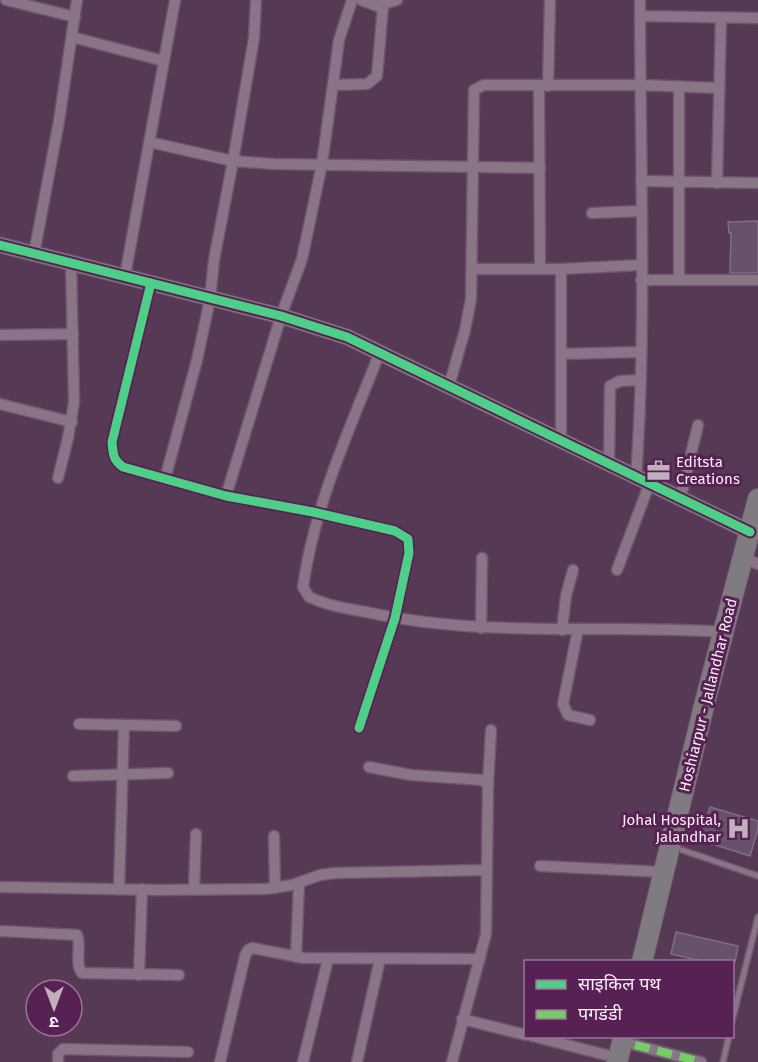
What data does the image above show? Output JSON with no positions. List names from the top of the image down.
{
  "streets": {
    "highway": ["Hoshiarpur - Jallandhar Road"]
  },
  "places": {
    "office": ["Editsta Creations"],
    "hospital": ["Johal Hospital, Jalandhar"]
  },
  "legend": ["साइकिल पथ", "पगडंडी"],
  "north": "bottom"
}
